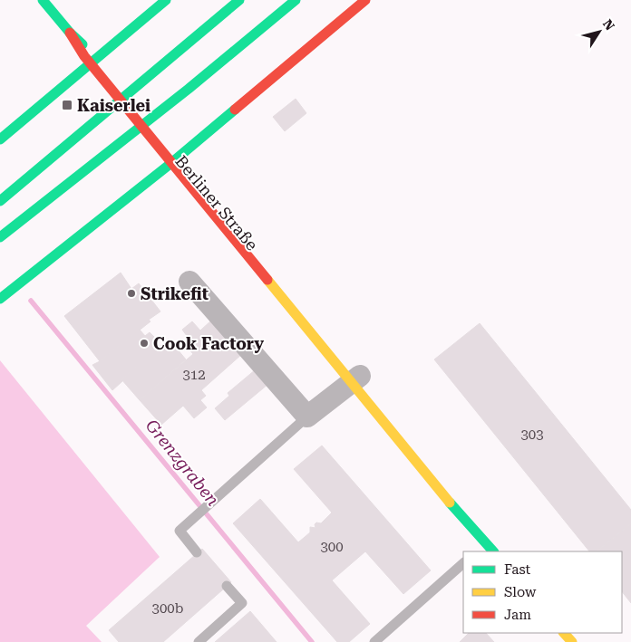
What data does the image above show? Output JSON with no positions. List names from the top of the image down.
{
  "streets": {
    "main road": ["Berliner Straße"]
  },
  "water": ["Grenzgraben"],
  "places": {
    "transit": ["Kaiserlei"],
    "other": ["Strikefit", "Cook Factory"]
  },
  "house_numbers": [
    "312",
    "303",
    "300",
    "300b"
  ],
  "legend": ["Fast", "Slow", "Jam"],
  "north": "top right"
}
